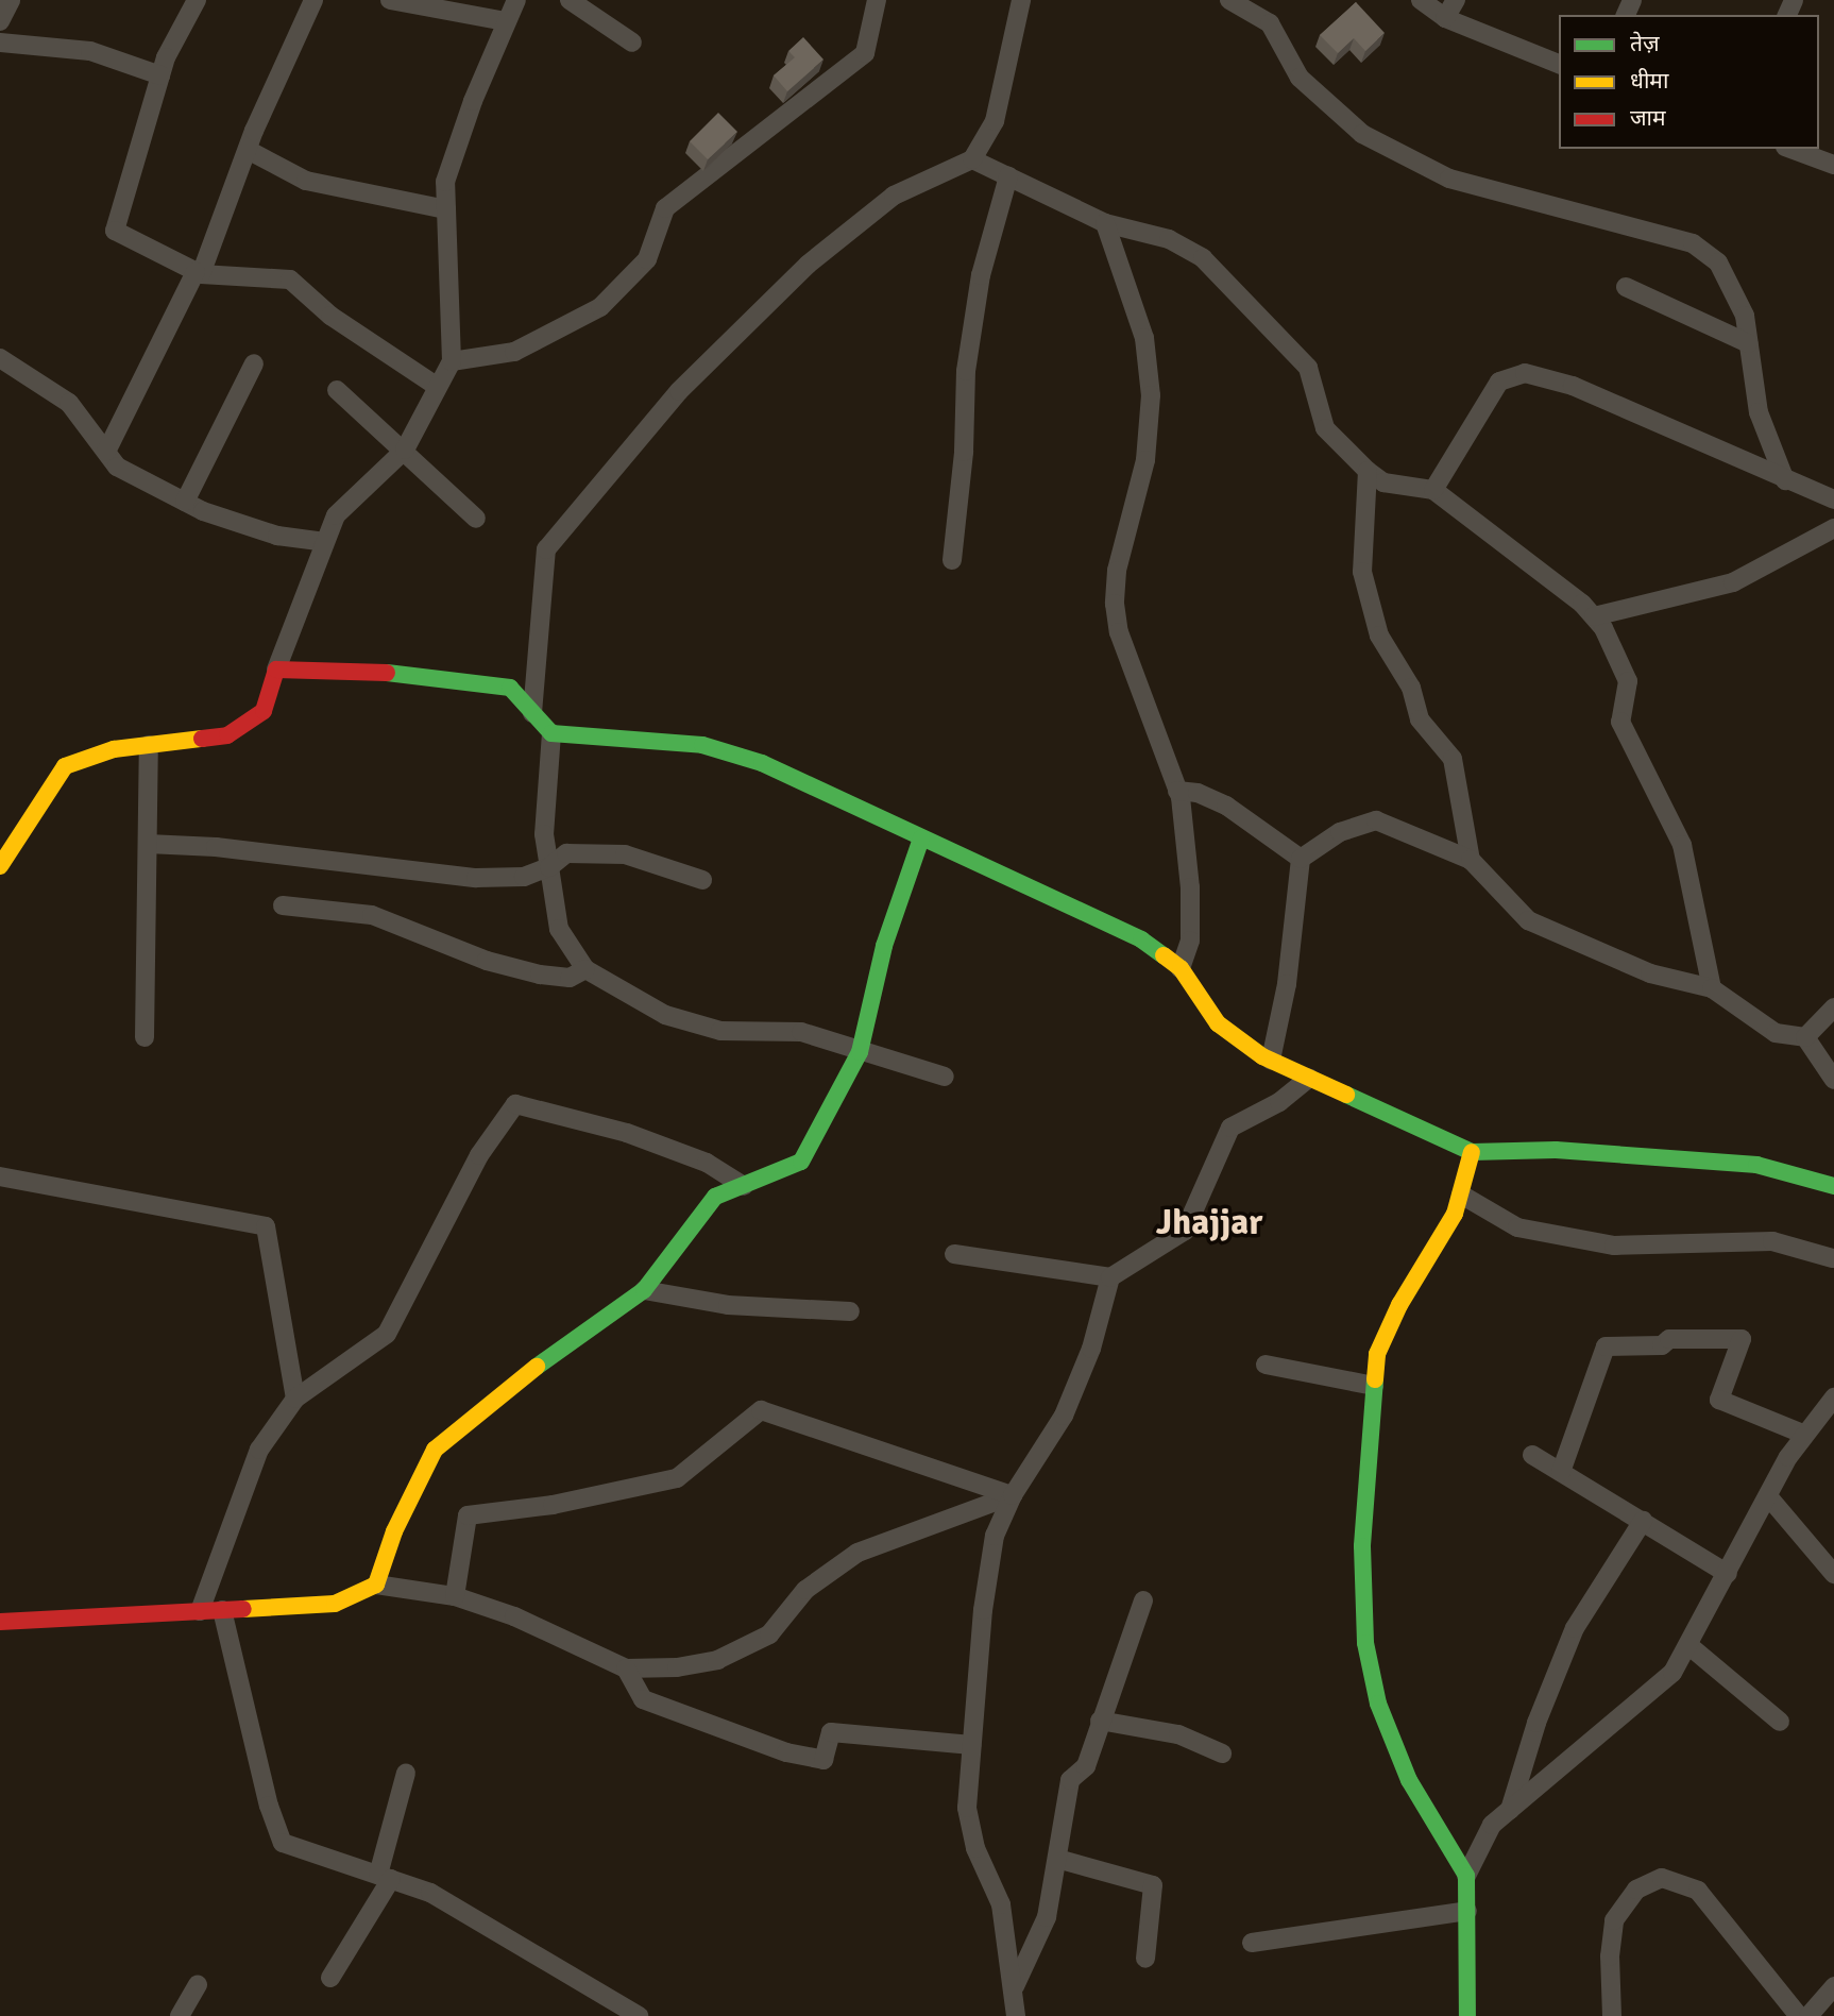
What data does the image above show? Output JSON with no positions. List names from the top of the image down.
{
  "districts": ["Jhajjar"],
  "legend": ["तेज़", "धीमा", "जाम"]
}
